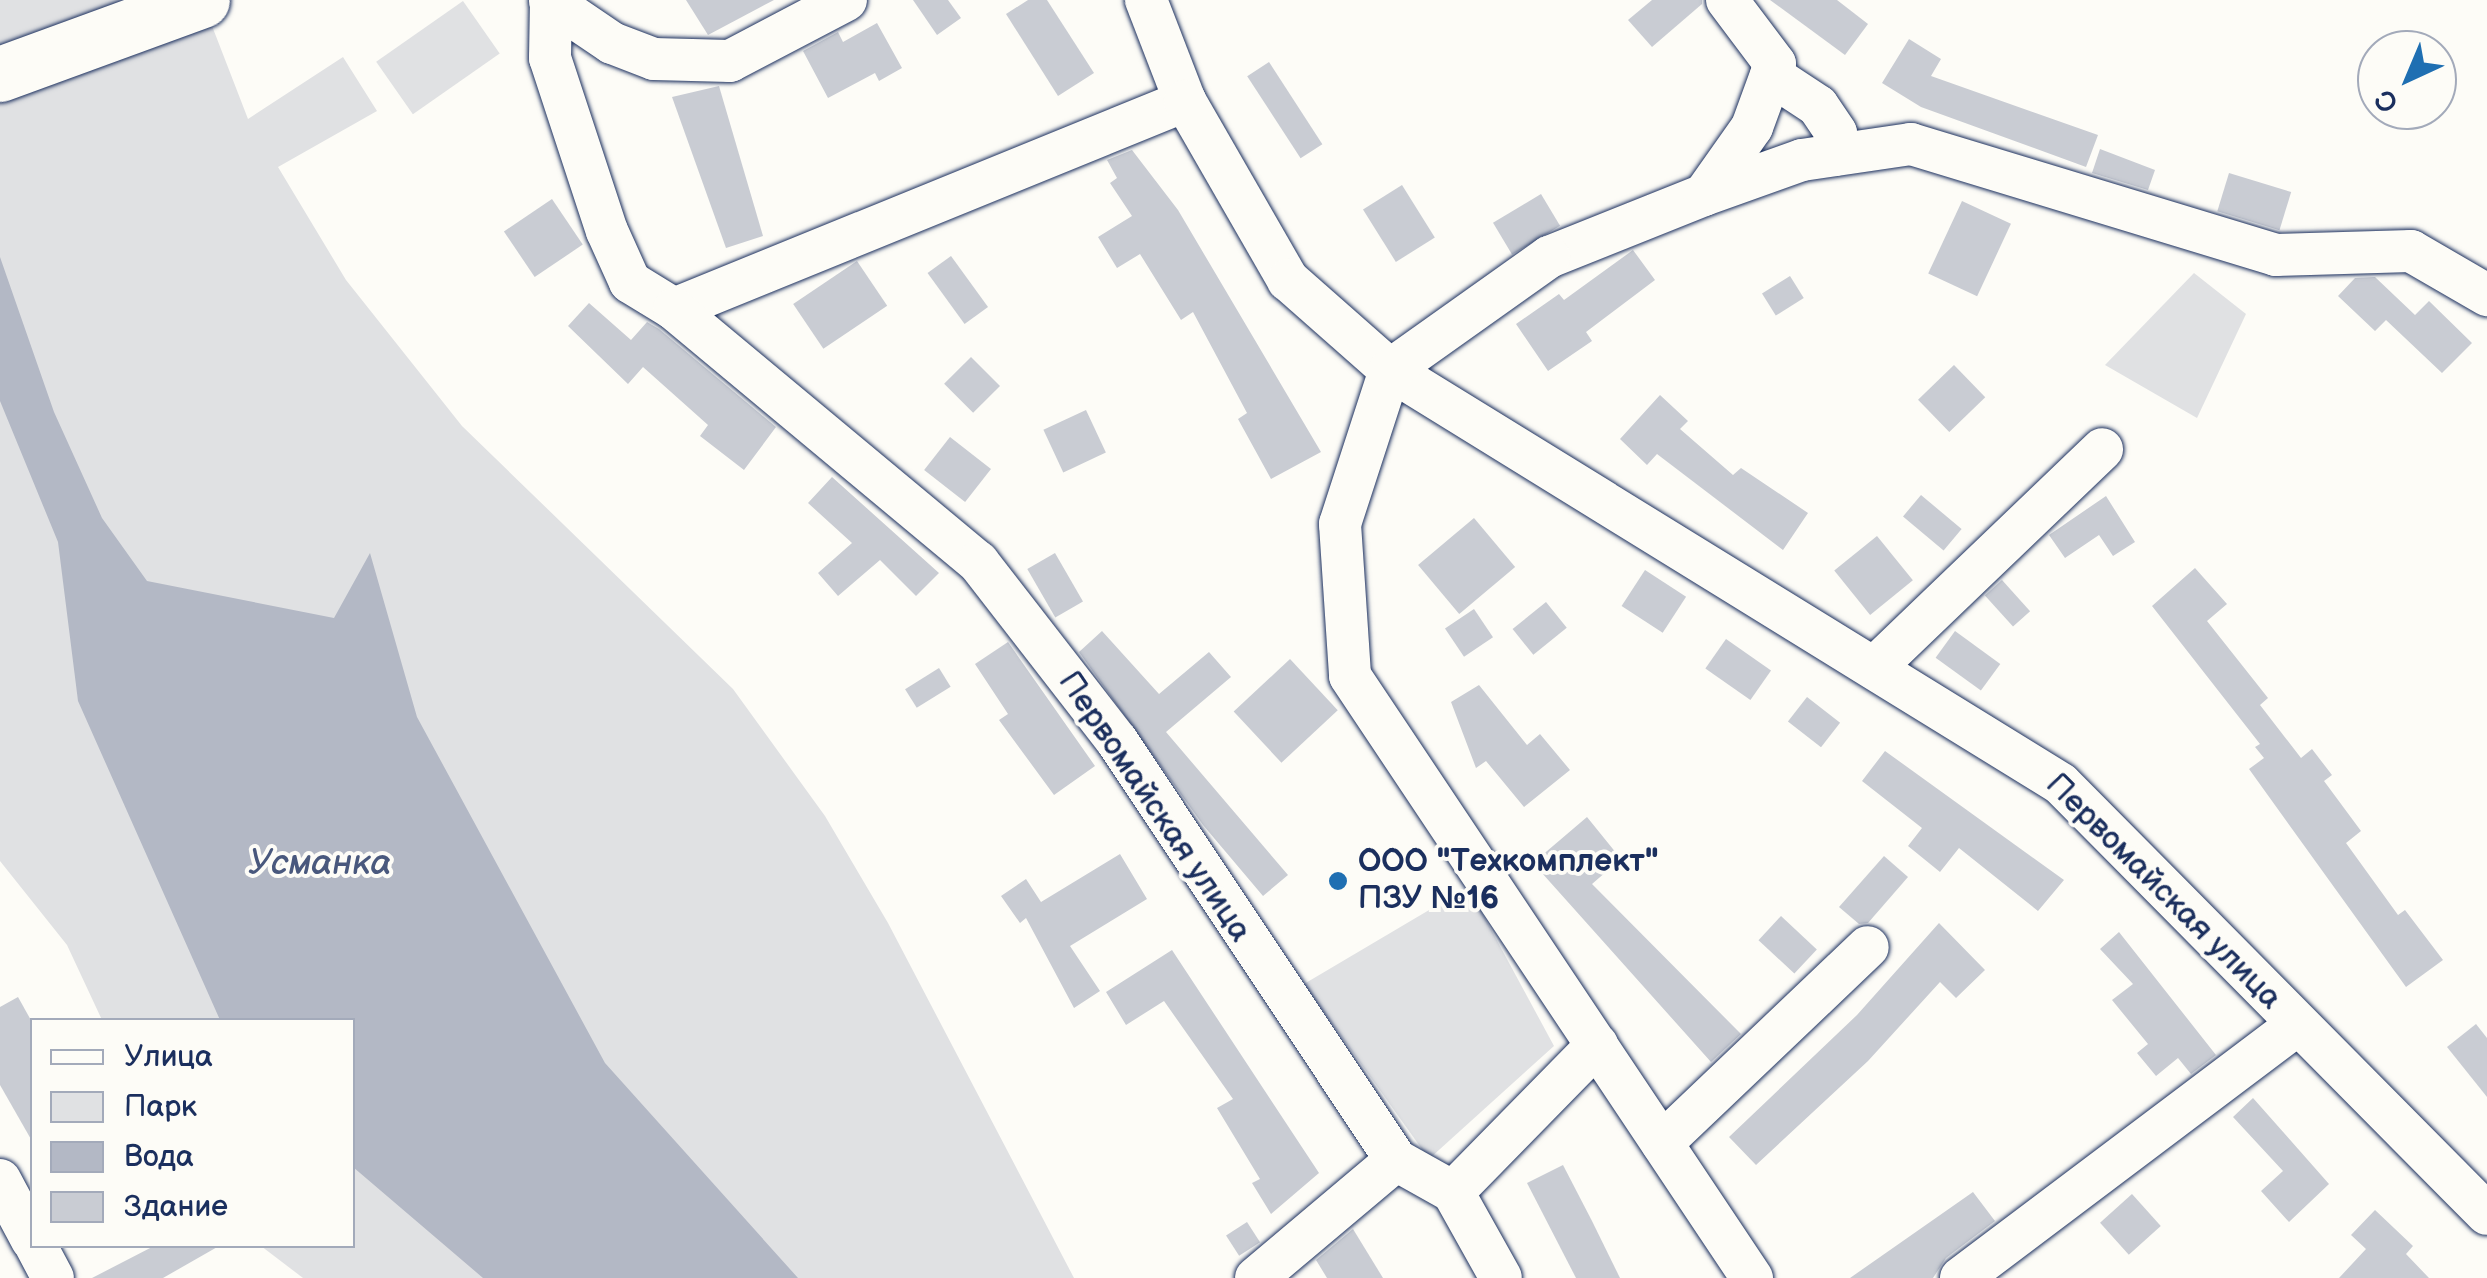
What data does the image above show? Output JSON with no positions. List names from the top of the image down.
{
  "streets": {
    "street": ["Первомайская улица"]
  },
  "water": ["Усманка"],
  "places": ["ООО \"Техкомплект\" ПЗУ №16"],
  "legend": [
    "Улица",
    "Парк",
    "Вода",
    "Здание"
  ],
  "north": "bottom left"
}
